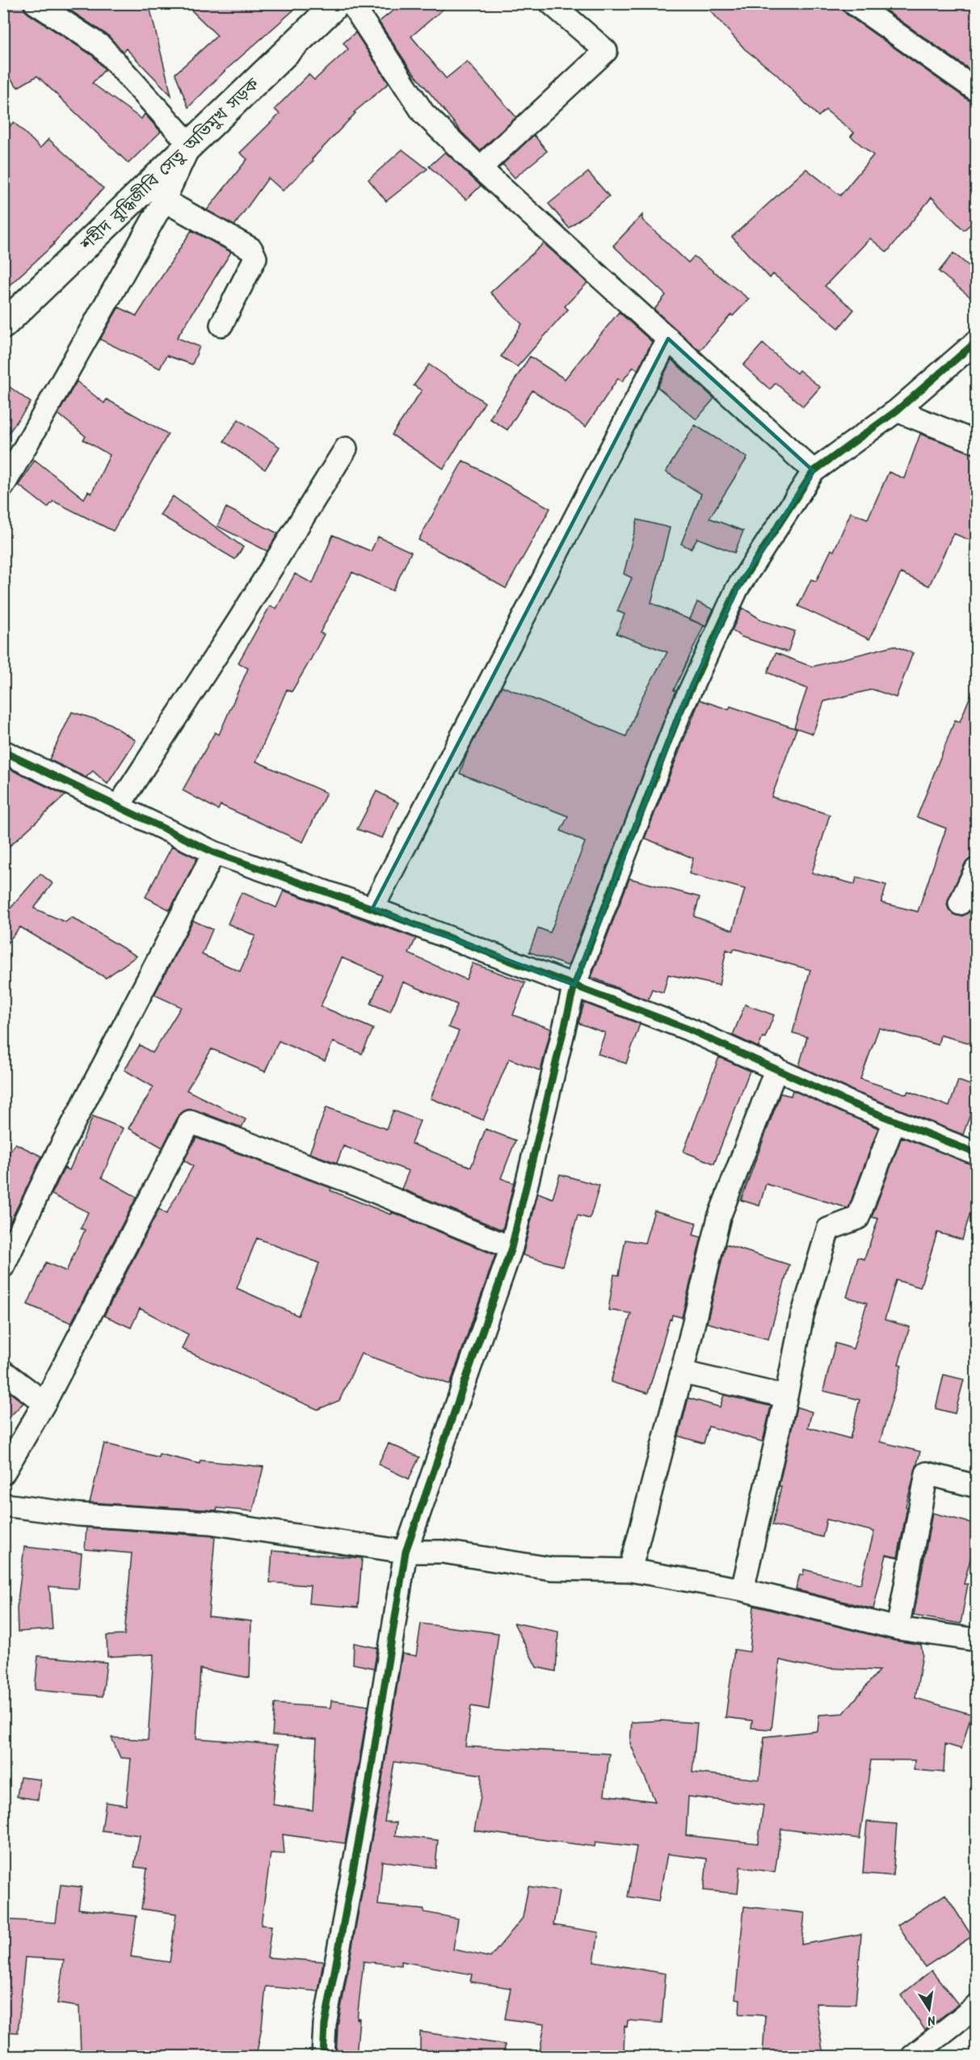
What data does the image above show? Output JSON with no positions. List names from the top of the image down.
{
  "streets": {
    "main road": ["শহীদ বুদ্ধিজীবি সেতু অভিমুখ সড়ক"]
  },
  "north": "bottom"
}
